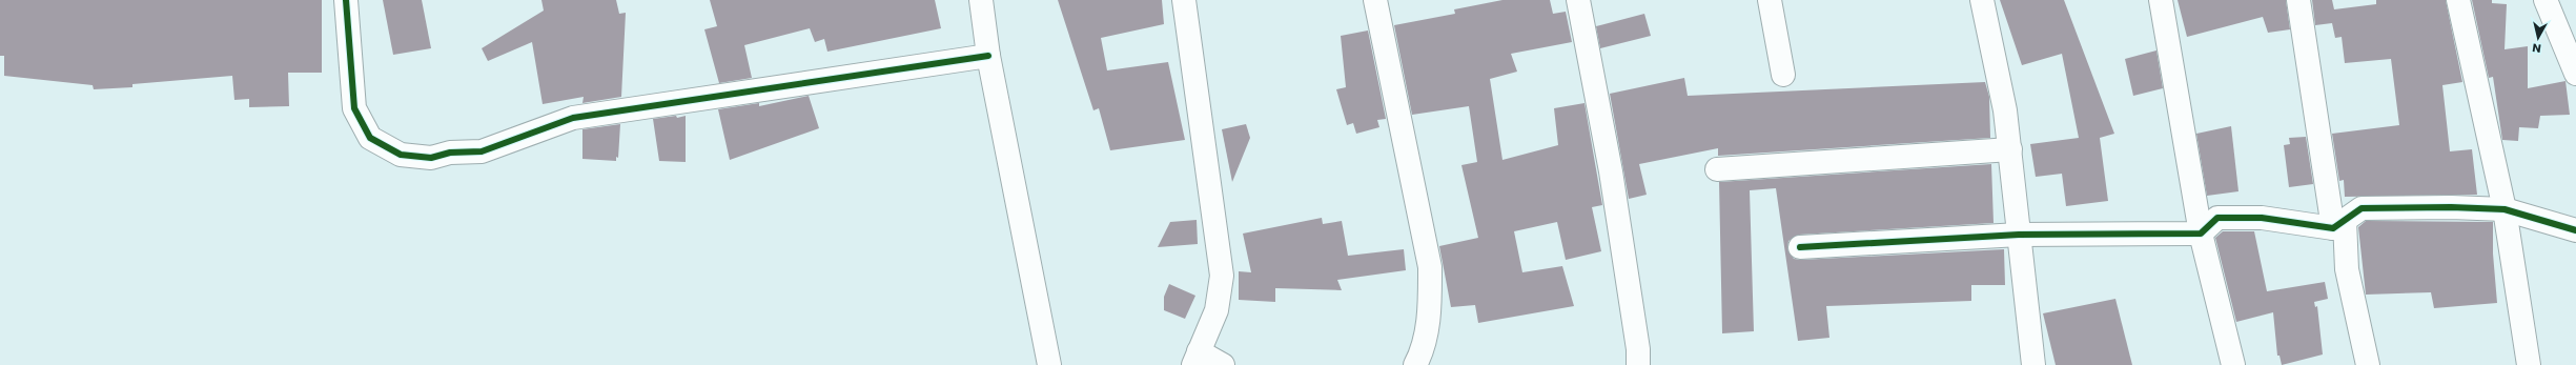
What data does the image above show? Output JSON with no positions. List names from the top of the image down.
{
  "north": "bottom"
}
